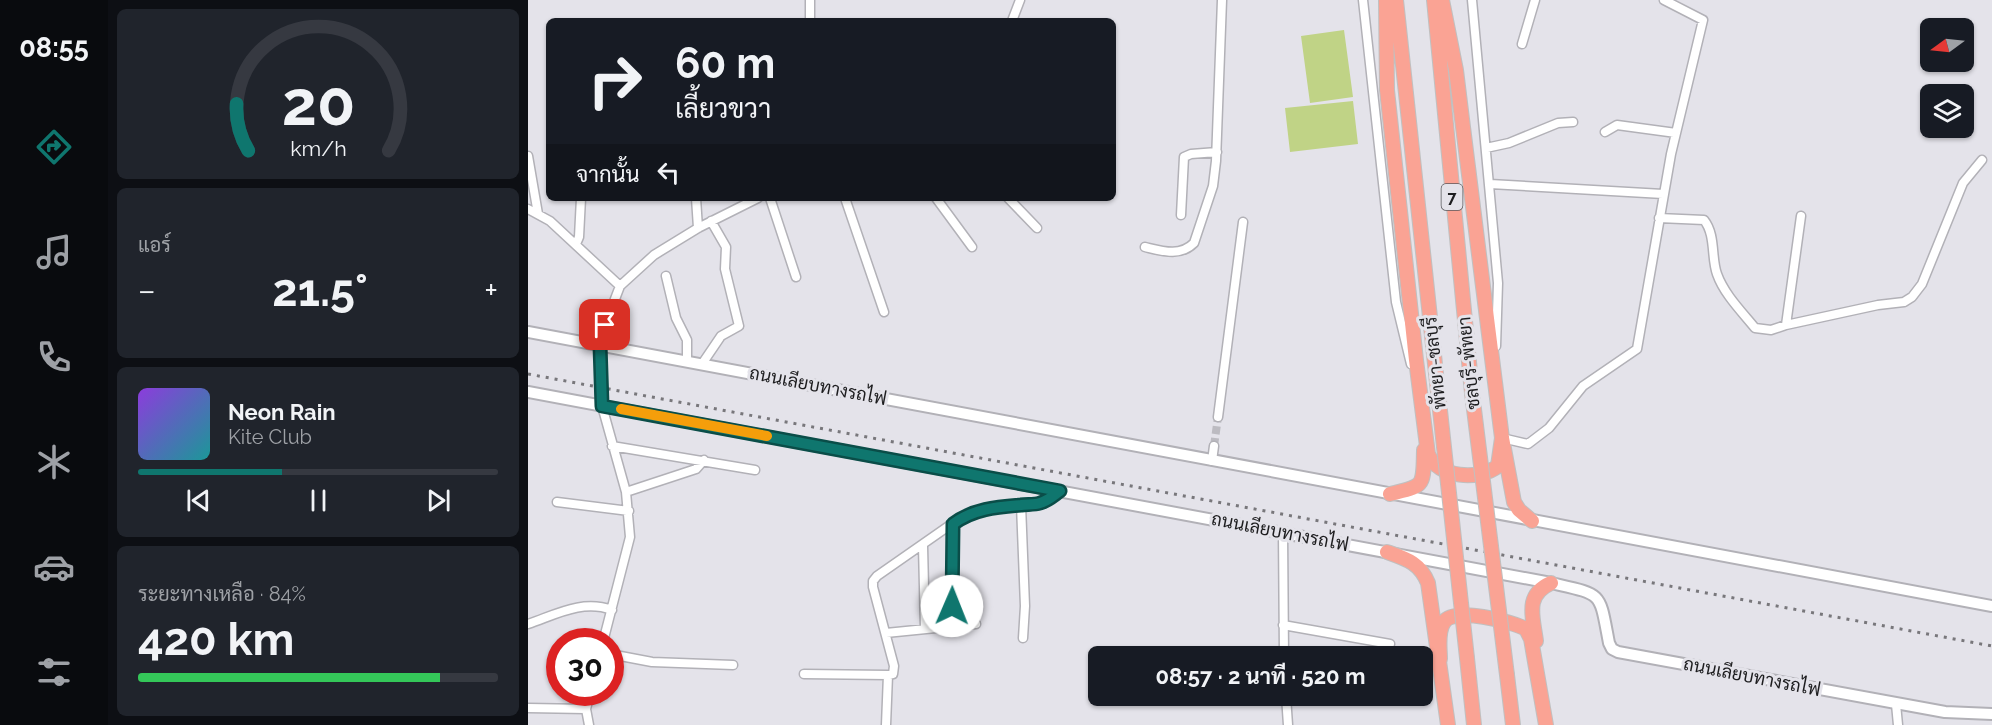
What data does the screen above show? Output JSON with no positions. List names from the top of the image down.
{
  "streets": {
    "highway": ["7", "พัทยา-ชลบุรี", "ชลบุรี-พัทยา"],
    "street": ["ถนนเลียบทางรถไฟ"]
  },
  "north": "left",
  "page": {
    "tabs": "08:55",
    "turn": ["60 m", "เลี้ยวขวา"],
    "then": "จากนั้น",
    "tile": [
      "แอร์",
      ["ระยะทางเหลือ · 84%", "420 km"]
    ],
    "heat": ["−", "21.5°", "+"],
    "song": ["Neon Rain", "Kite Club"],
    "limit": "30",
    "trip": "08:57 · 2 นาที · 520 m",
    "gauge": ["20", "km/h"]
  }
}
